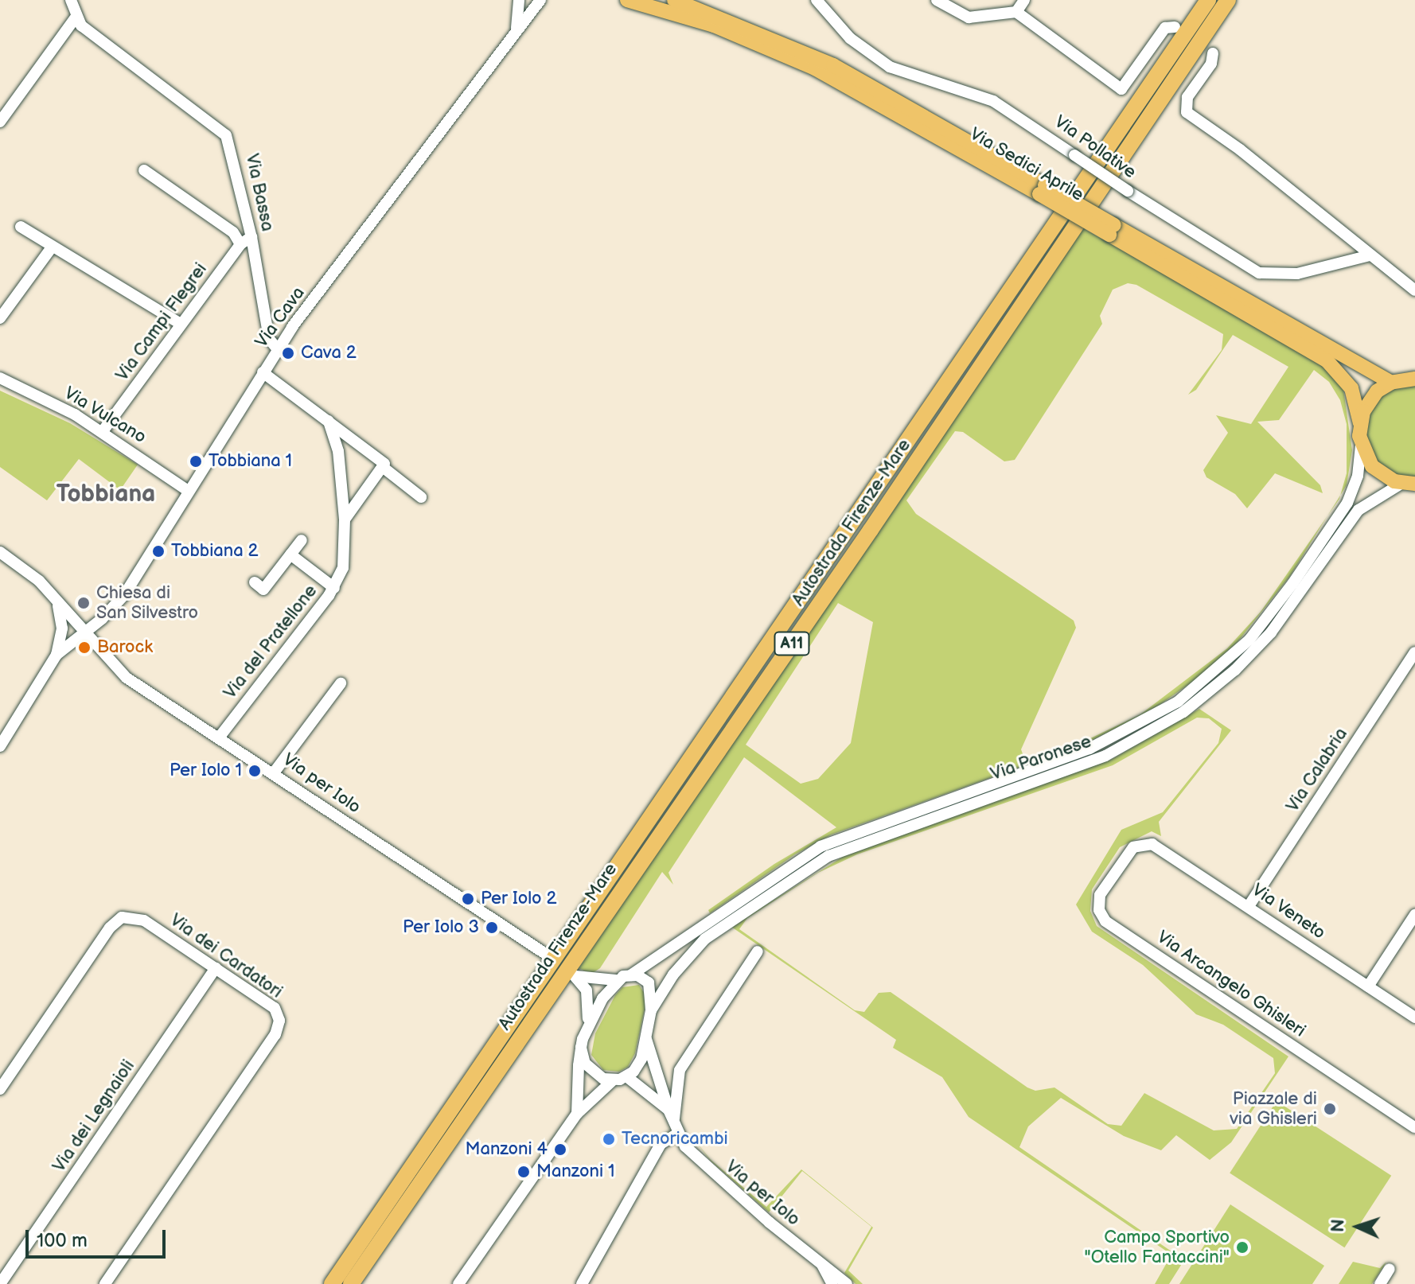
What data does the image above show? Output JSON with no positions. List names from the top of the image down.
{
  "streets": {
    "highway": ["Autostrada Firenze-Mare", "A11"],
    "main road": ["Via Sedici Aprile"],
    "street": [
      "Via Pollative",
      "Via Bassa",
      "Via Cava",
      "Via Campi Flegrei",
      "Via Vulcano",
      "Via del Pratellone",
      "Via Paronese",
      "Via Calabria",
      "Via per Iolo",
      "Via Veneto",
      "Via dei Cardatori",
      "Via Arcangelo Ghisleri",
      "Via dei Legnaioli"
    ]
  },
  "crossings": [
    ["Via Sedici Aprile", "Via Paronese"],
    ["Via Bassa", "Via Cava"],
    ["Via Bassa", "Via Campi Flegrei"],
    ["Via Cava", "Via Vulcano"],
    ["Via Cava", "Via per Iolo"],
    ["Via Campi Flegrei", "Via Vulcano"],
    ["Via del Pratellone", "Via per Iolo"],
    ["Via Calabria", "Via Veneto"],
    ["Via Veneto", "Via Arcangelo Ghisleri"],
    ["Via dei Cardatori", "Via dei Legnaioli"]
  ],
  "districts": ["Tobbiana"],
  "places": [
    "Cava 2",
    "Tobbiana 1",
    "Tobbiana 2",
    "Chiesa di San Silvestro",
    "Barock",
    "Per Iolo 1",
    "Per Iolo 2",
    "Per Iolo 3",
    "Piazzale di via Ghisleri",
    "Tecnoricambi",
    "Manzoni 4",
    "Manzoni 1",
    "Campo Sportivo \"Otello Fantaccini\""
  ],
  "scale_bar": "100 m",
  "north": "left"
}
